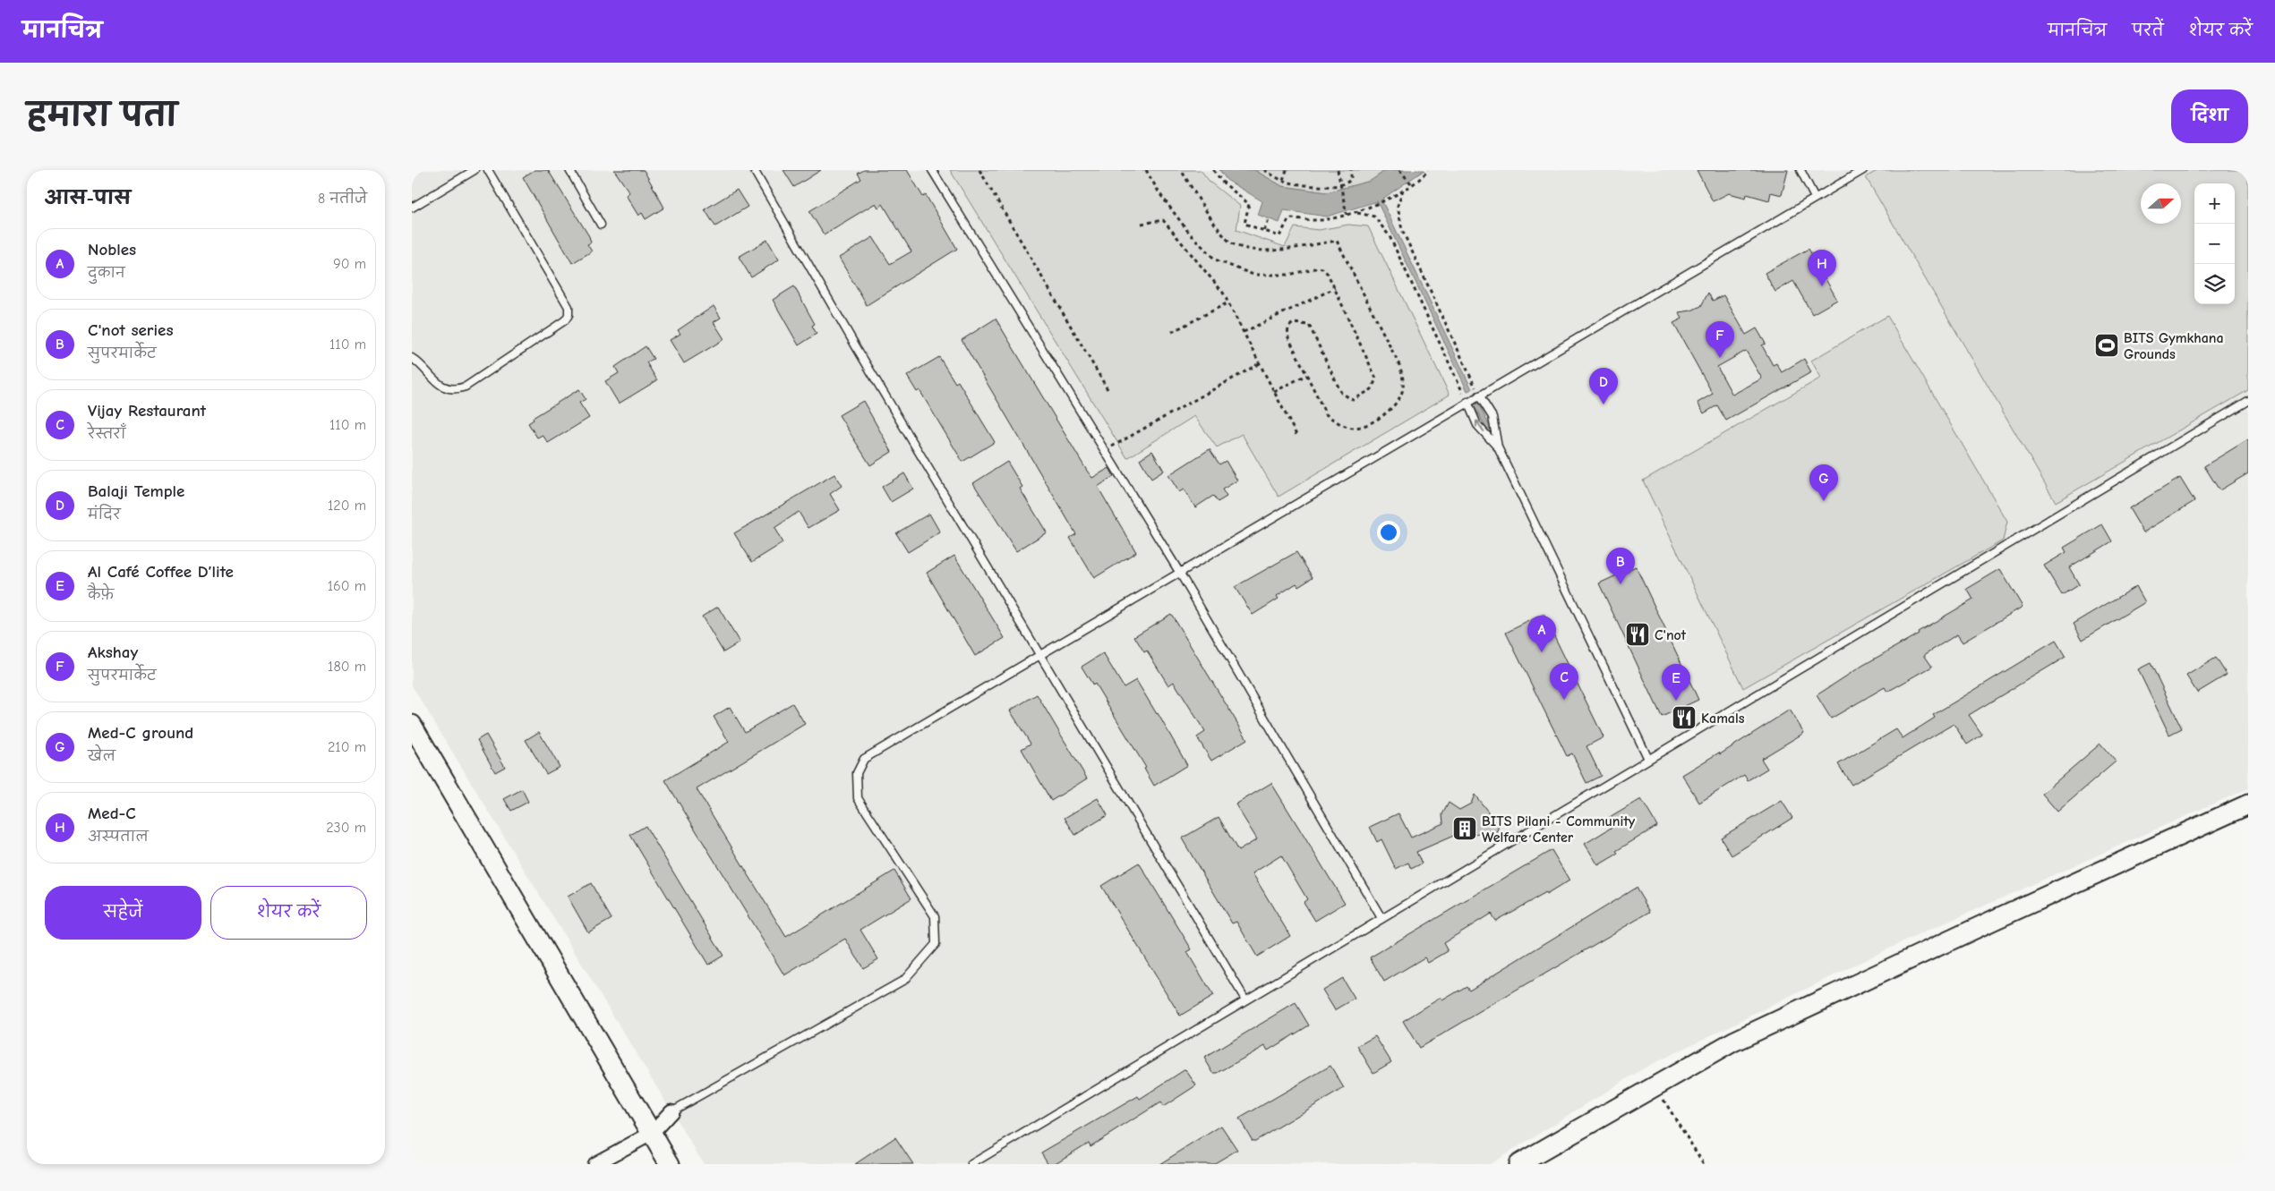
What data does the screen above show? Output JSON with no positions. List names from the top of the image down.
{
  "places": {
    "sports": ["BITS Gymkhana Grounds"],
    "restaurant": ["C'not", "Kamals"],
    "building": ["BITS Pilani - Community Welfare Center"]
  },
  "north": "right",
  "page": {
    "header": "मानचित्र",
    "nav": ["मानचित्र", "परतें", "शेयर करें"],
    "title": "हमारा पता",
    "buttons": [
      "दिशा",
      ["सहेजें", "शेयर करें"]
    ],
    "heading": ["आस-पास", "8 नतीजे"],
    "map_buttons": ["+", "−"],
    "list": [
      {
        "mark": "A",
        "name": "Nobles",
        "note": "दुकान",
        "value": "90 m"
      },
      {
        "mark": "B",
        "name": "C'not series",
        "note": "सुपरमार्केट",
        "value": "110 m"
      },
      {
        "mark": "C",
        "name": "Vijay Restaurant",
        "note": "रेस्तराँ",
        "value": "110 m"
      },
      {
        "mark": "D",
        "name": "Balaji Temple",
        "note": "मंदिर",
        "value": "120 m"
      },
      {
        "mark": "E",
        "name": "Al Café Coffee D’lite",
        "note": "कैफ़े",
        "value": "160 m"
      },
      {
        "mark": "F",
        "name": "Akshay",
        "note": "सुपरमार्केट",
        "value": "180 m"
      },
      {
        "mark": "G",
        "name": "Med-C ground",
        "note": "खेल",
        "value": "210 m"
      },
      {
        "mark": "H",
        "name": "Med-C",
        "note": "अस्पताल",
        "value": "230 m"
      }
    ],
    "pins": [
      "H",
      "F",
      "D",
      "G",
      "B",
      "A",
      "C",
      "E"
    ]
  }
}
